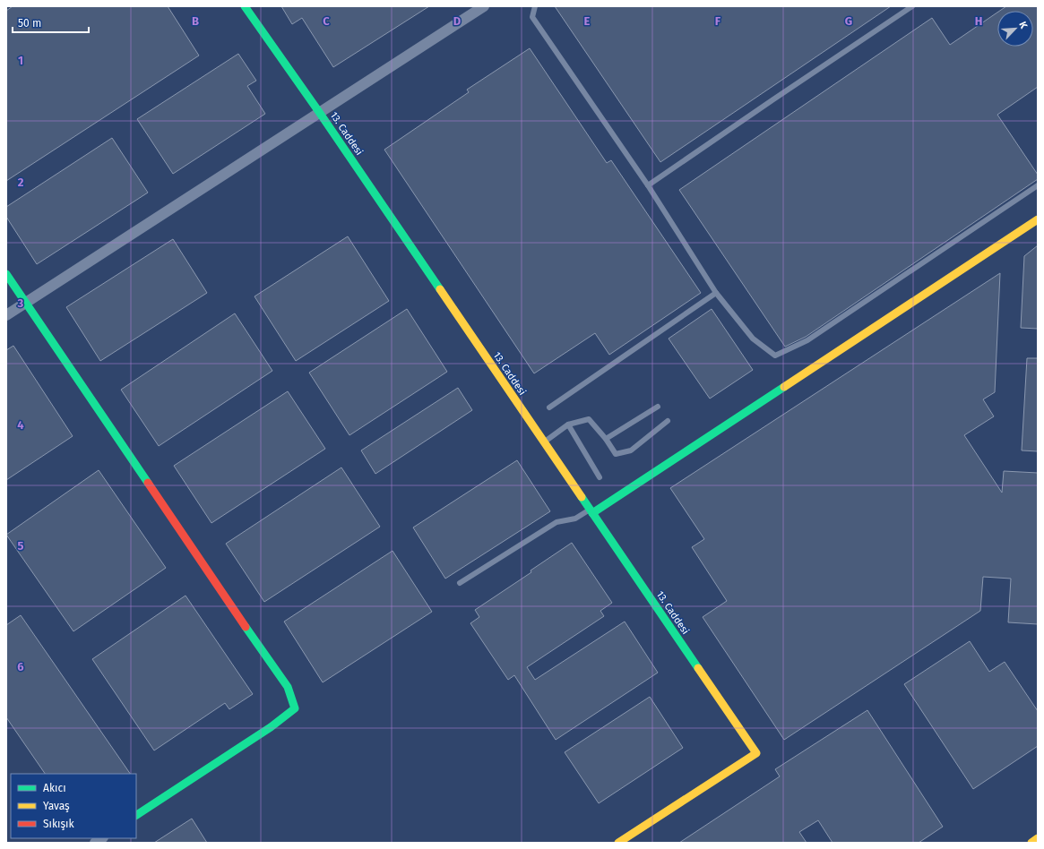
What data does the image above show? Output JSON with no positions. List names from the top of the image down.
{
  "streets": {
    "street": ["13. Caddesi"]
  },
  "legend": ["Akıcı", "Yavaş", "Sıkışık"],
  "scale_bar": "50 m",
  "north": "top right",
  "grid": {
    "columns": [
      "B",
      "C",
      "D",
      "E",
      "F",
      "G",
      "H"
    ],
    "rows": [
      "1",
      "2",
      "3",
      "4",
      "5",
      "6"
    ]
  }
}
